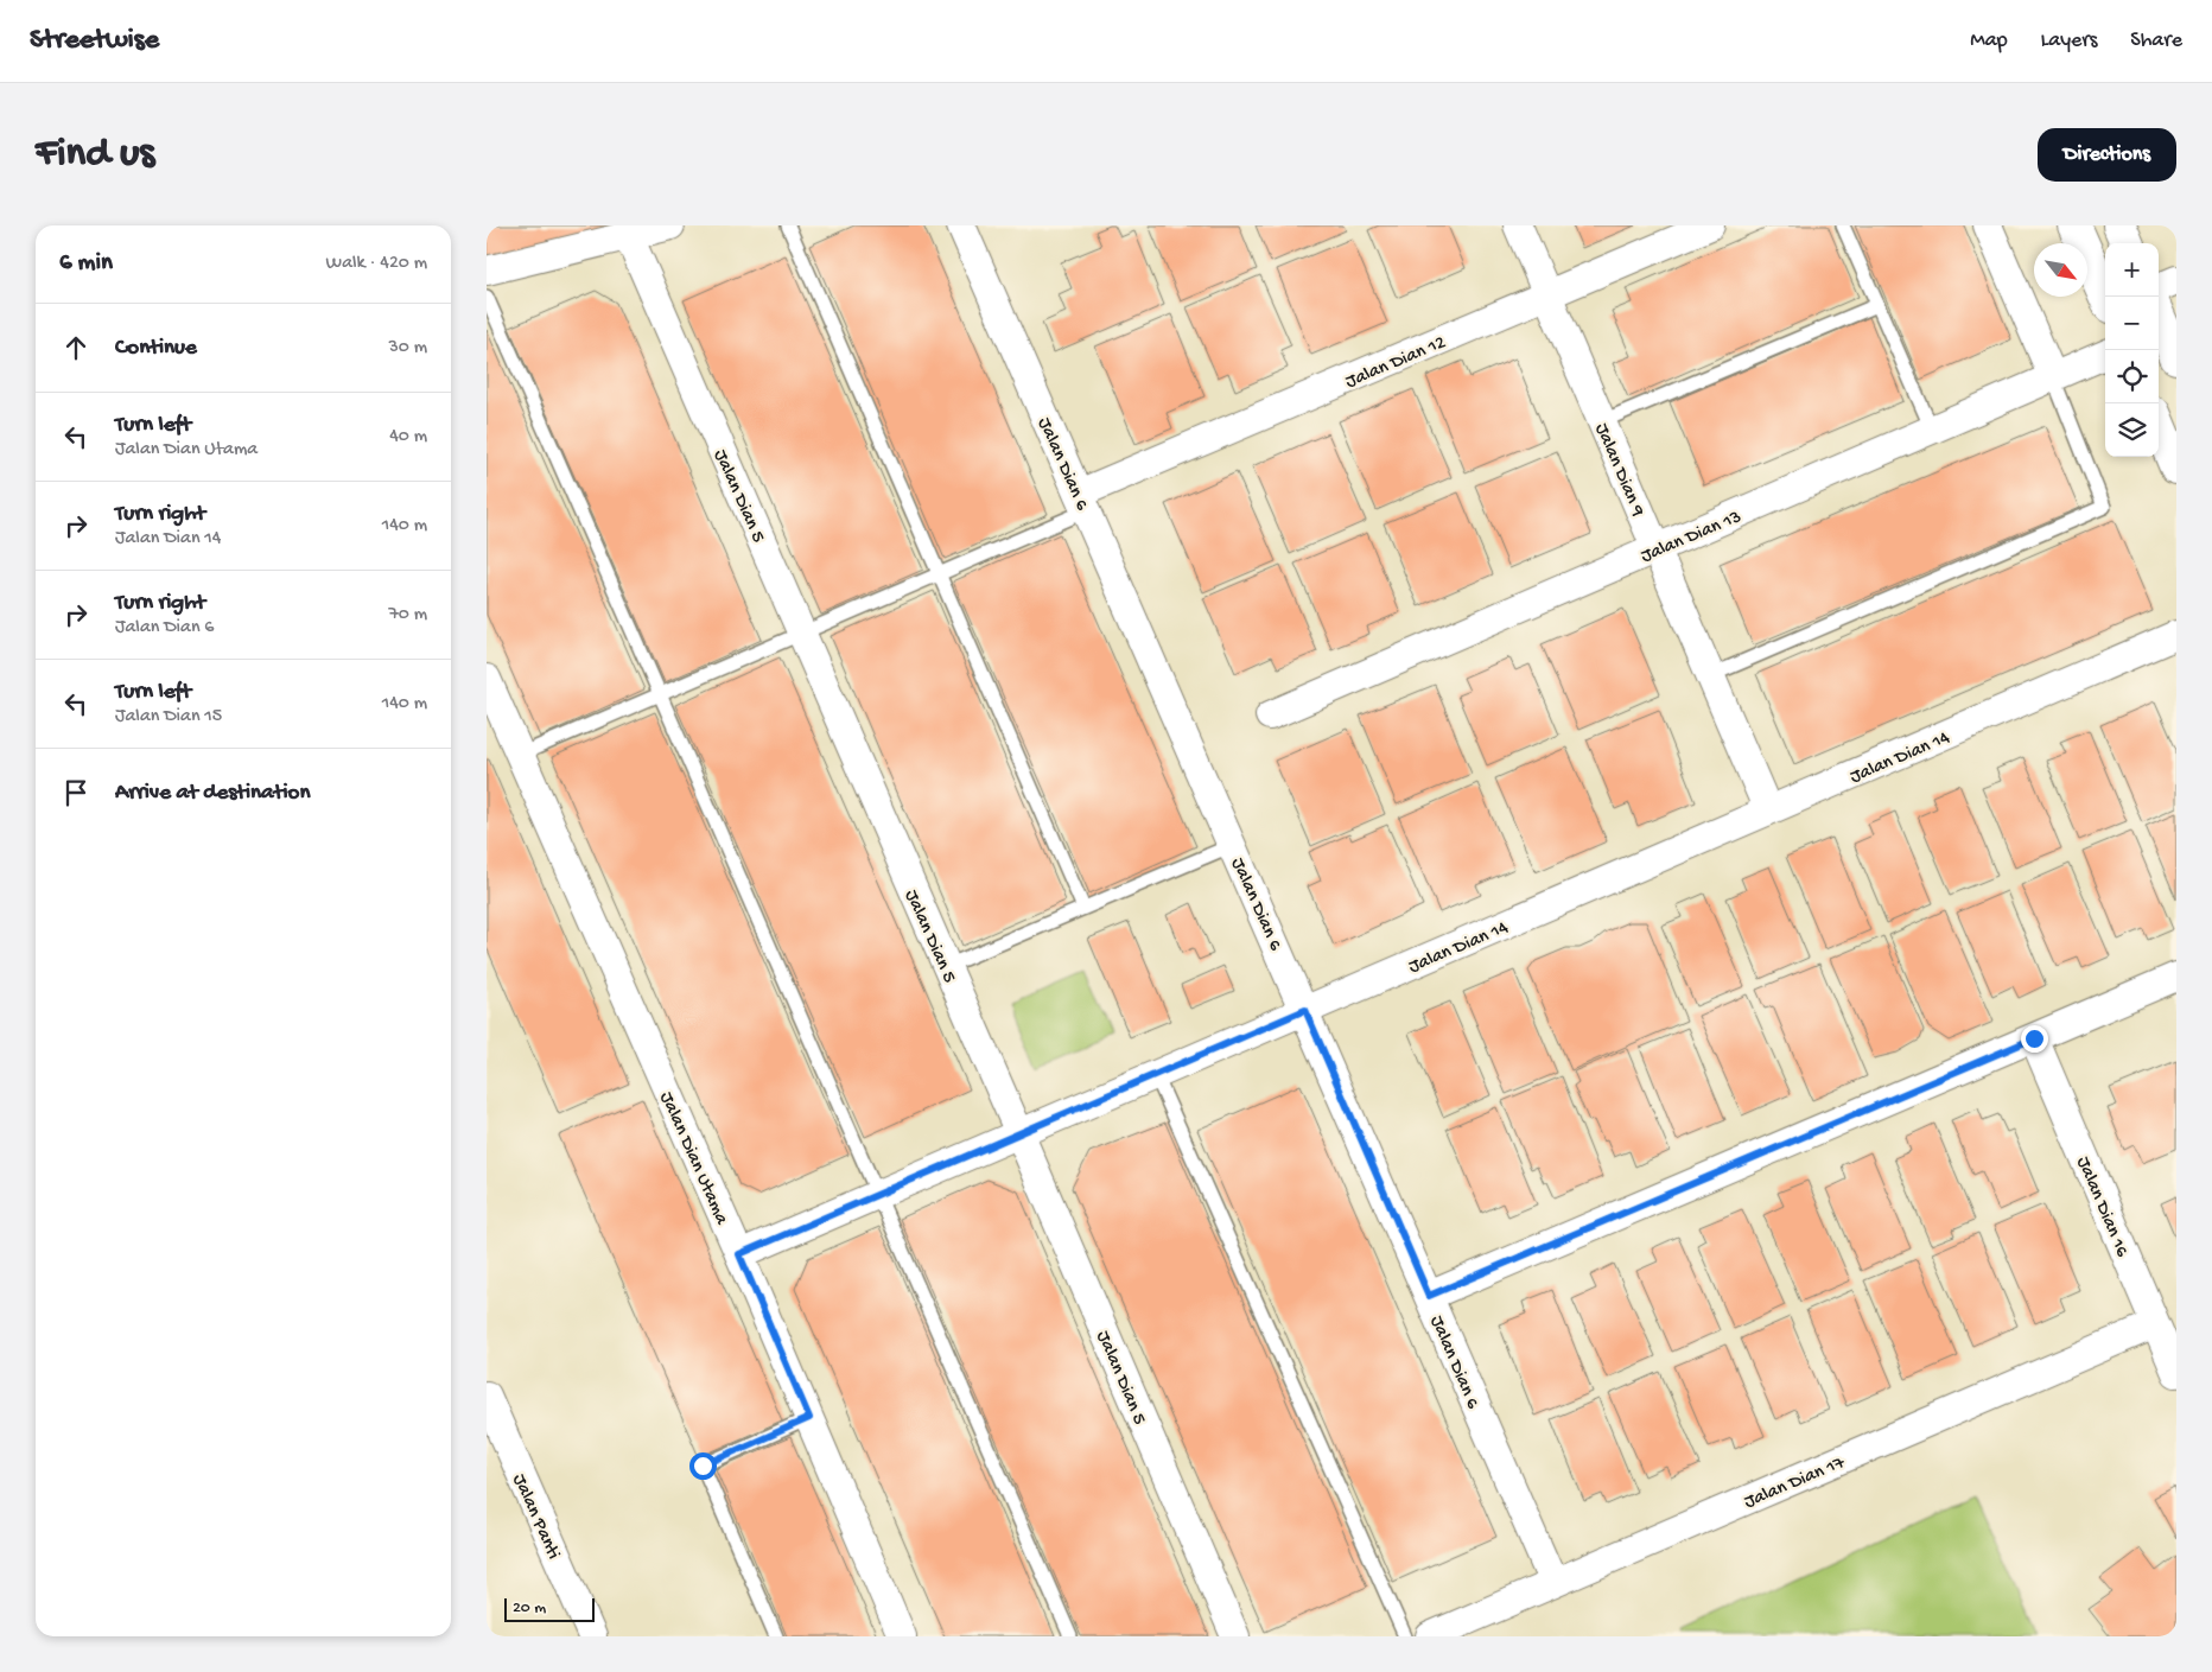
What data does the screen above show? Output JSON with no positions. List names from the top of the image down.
{
  "streets": {
    "street": [
      "Jalan Dian 12",
      "Jalan Dian 6",
      "Jalan Dian 9",
      "Jalan Dian 5",
      "Jalan Dian 13",
      "Jalan Dian 14",
      "Jalan Dian Utama",
      "Jalan Dian 16",
      "Jalan Dian 17",
      "Jalan Panti"
    ]
  },
  "crossings": [
    ["Jalan Dian 12", "Jalan Dian 6"],
    ["Jalan Dian 12", "Jalan Dian 9"],
    ["Jalan Dian 6", "Jalan Dian 14"],
    ["Jalan Dian 6", "Jalan Dian 17"],
    ["Jalan Dian 9", "Jalan Dian 13"],
    ["Jalan Dian 9", "Jalan Dian 14"],
    ["Jalan Dian 5", "Jalan Dian 14"],
    ["Jalan Dian 14", "Jalan Dian Utama"],
    ["Jalan Dian 16", "Jalan Dian 17"]
  ],
  "scale_bar": "20 m",
  "north": "bottom right",
  "page": {
    "header": "Streetwise",
    "nav": ["Map", "Layers", "Share"],
    "buttons": "Directions",
    "title": "Find us",
    "heading": ["6 min", "Walk · 420 m"],
    "map_buttons": ["+", "−"],
    "list": [
      ["Continue", "30 m"],
      ["Turn left", "Jalan Dian Utama", "40 m"],
      ["Turn right", "Jalan Dian 14", "140 m"],
      ["Turn right", "Jalan Dian 6", "70 m"],
      ["Turn left", "Jalan Dian 15", "140 m"],
      "Arrive at destination"
    ],
    "scale": "20 m"
  }
}
